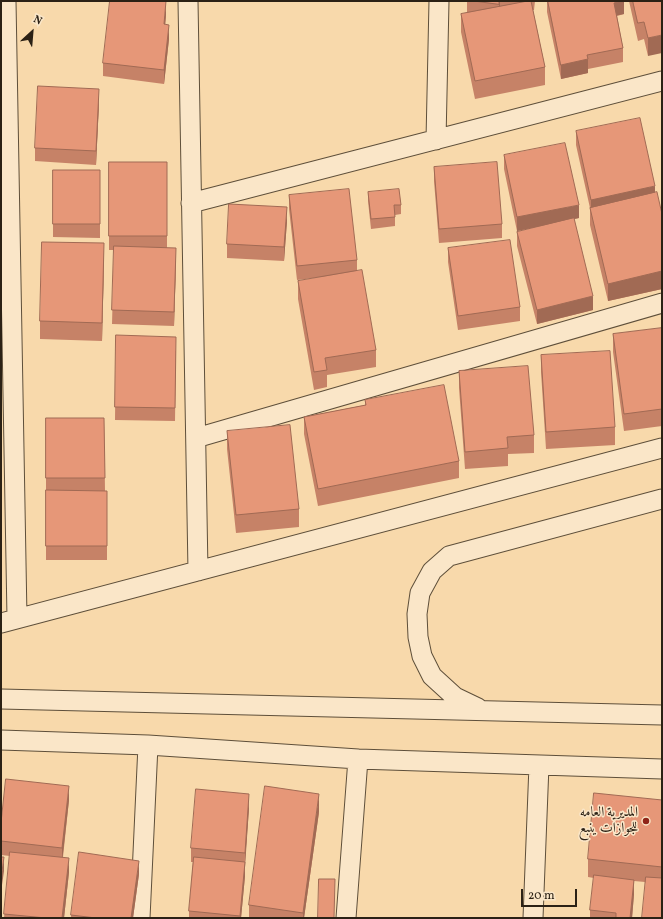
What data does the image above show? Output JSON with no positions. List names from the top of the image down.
{
  "places": ["المديرية العامه للجوازات ينبع"],
  "scale_bar": "20 m",
  "north": "top right"
}
